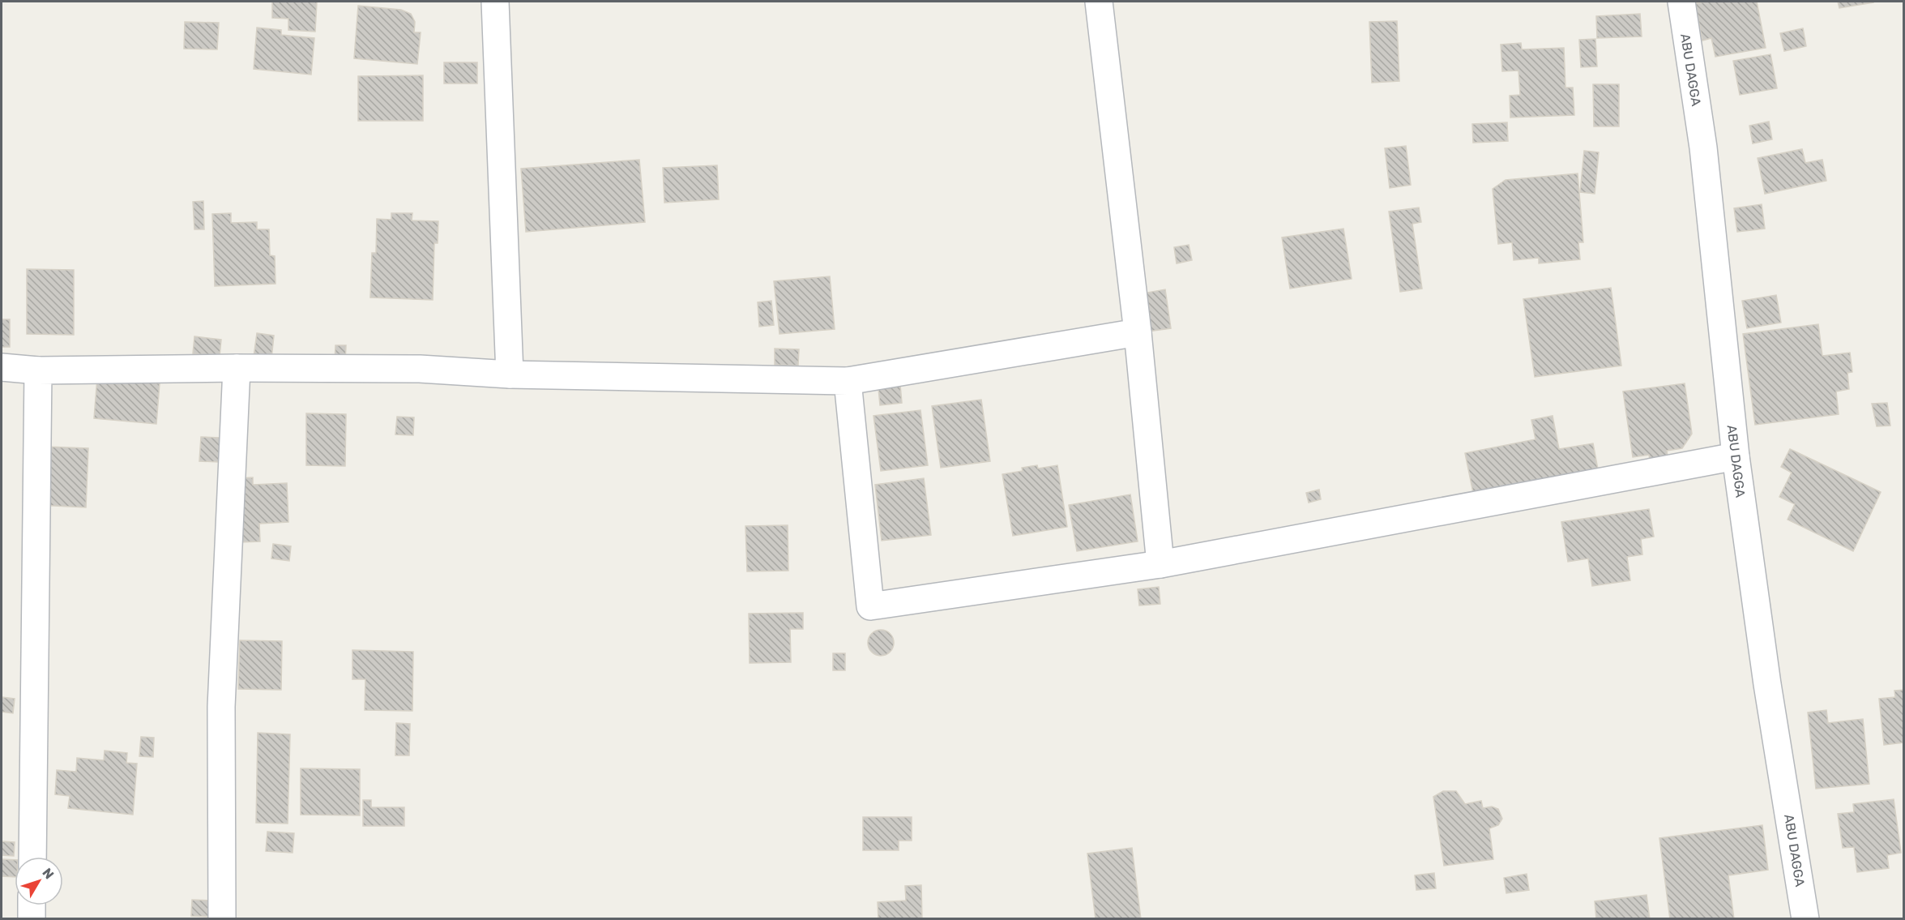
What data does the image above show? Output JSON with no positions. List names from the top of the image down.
{
  "streets": {
    "street": ["ABU DAGGA"]
  },
  "north": "top right"
}
